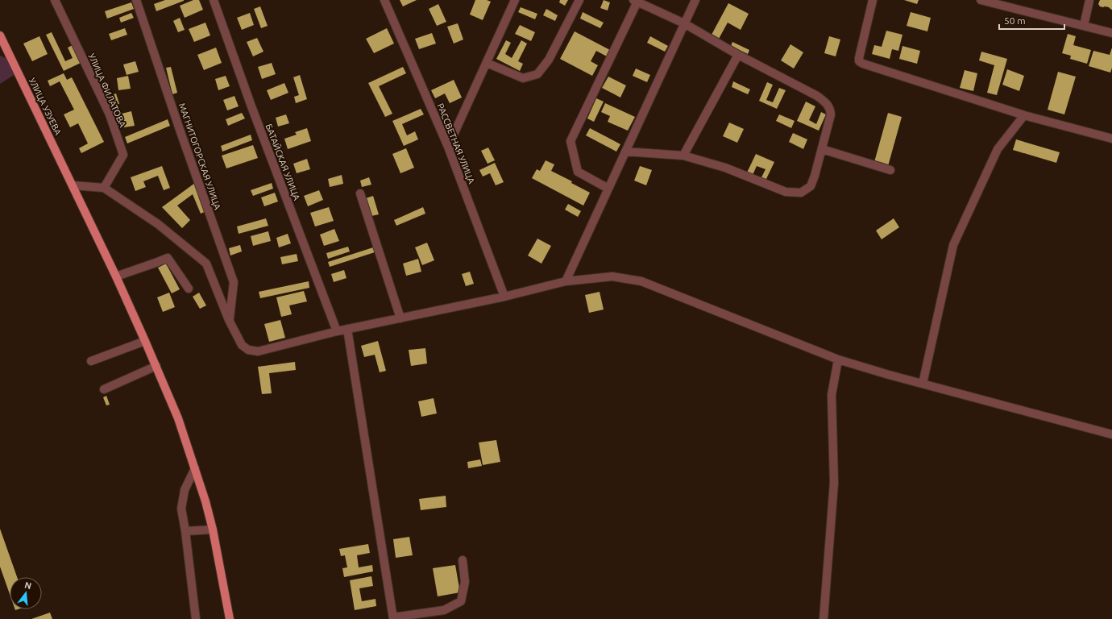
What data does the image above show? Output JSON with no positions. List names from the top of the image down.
{
  "streets": {
    "main road": ["УЛИЦА УЗУЕВА"],
    "street": [
      "УЛИЦА ФИЛАТОВА",
      "РАССВЕТНАЯ УЛИЦА",
      "МАГНИТОГОРСКАЯ УЛИЦА",
      "БАТАЙСКАЯ УЛИЦА"
    ]
  },
  "scale_bar": "50 m",
  "north": "top"
}
